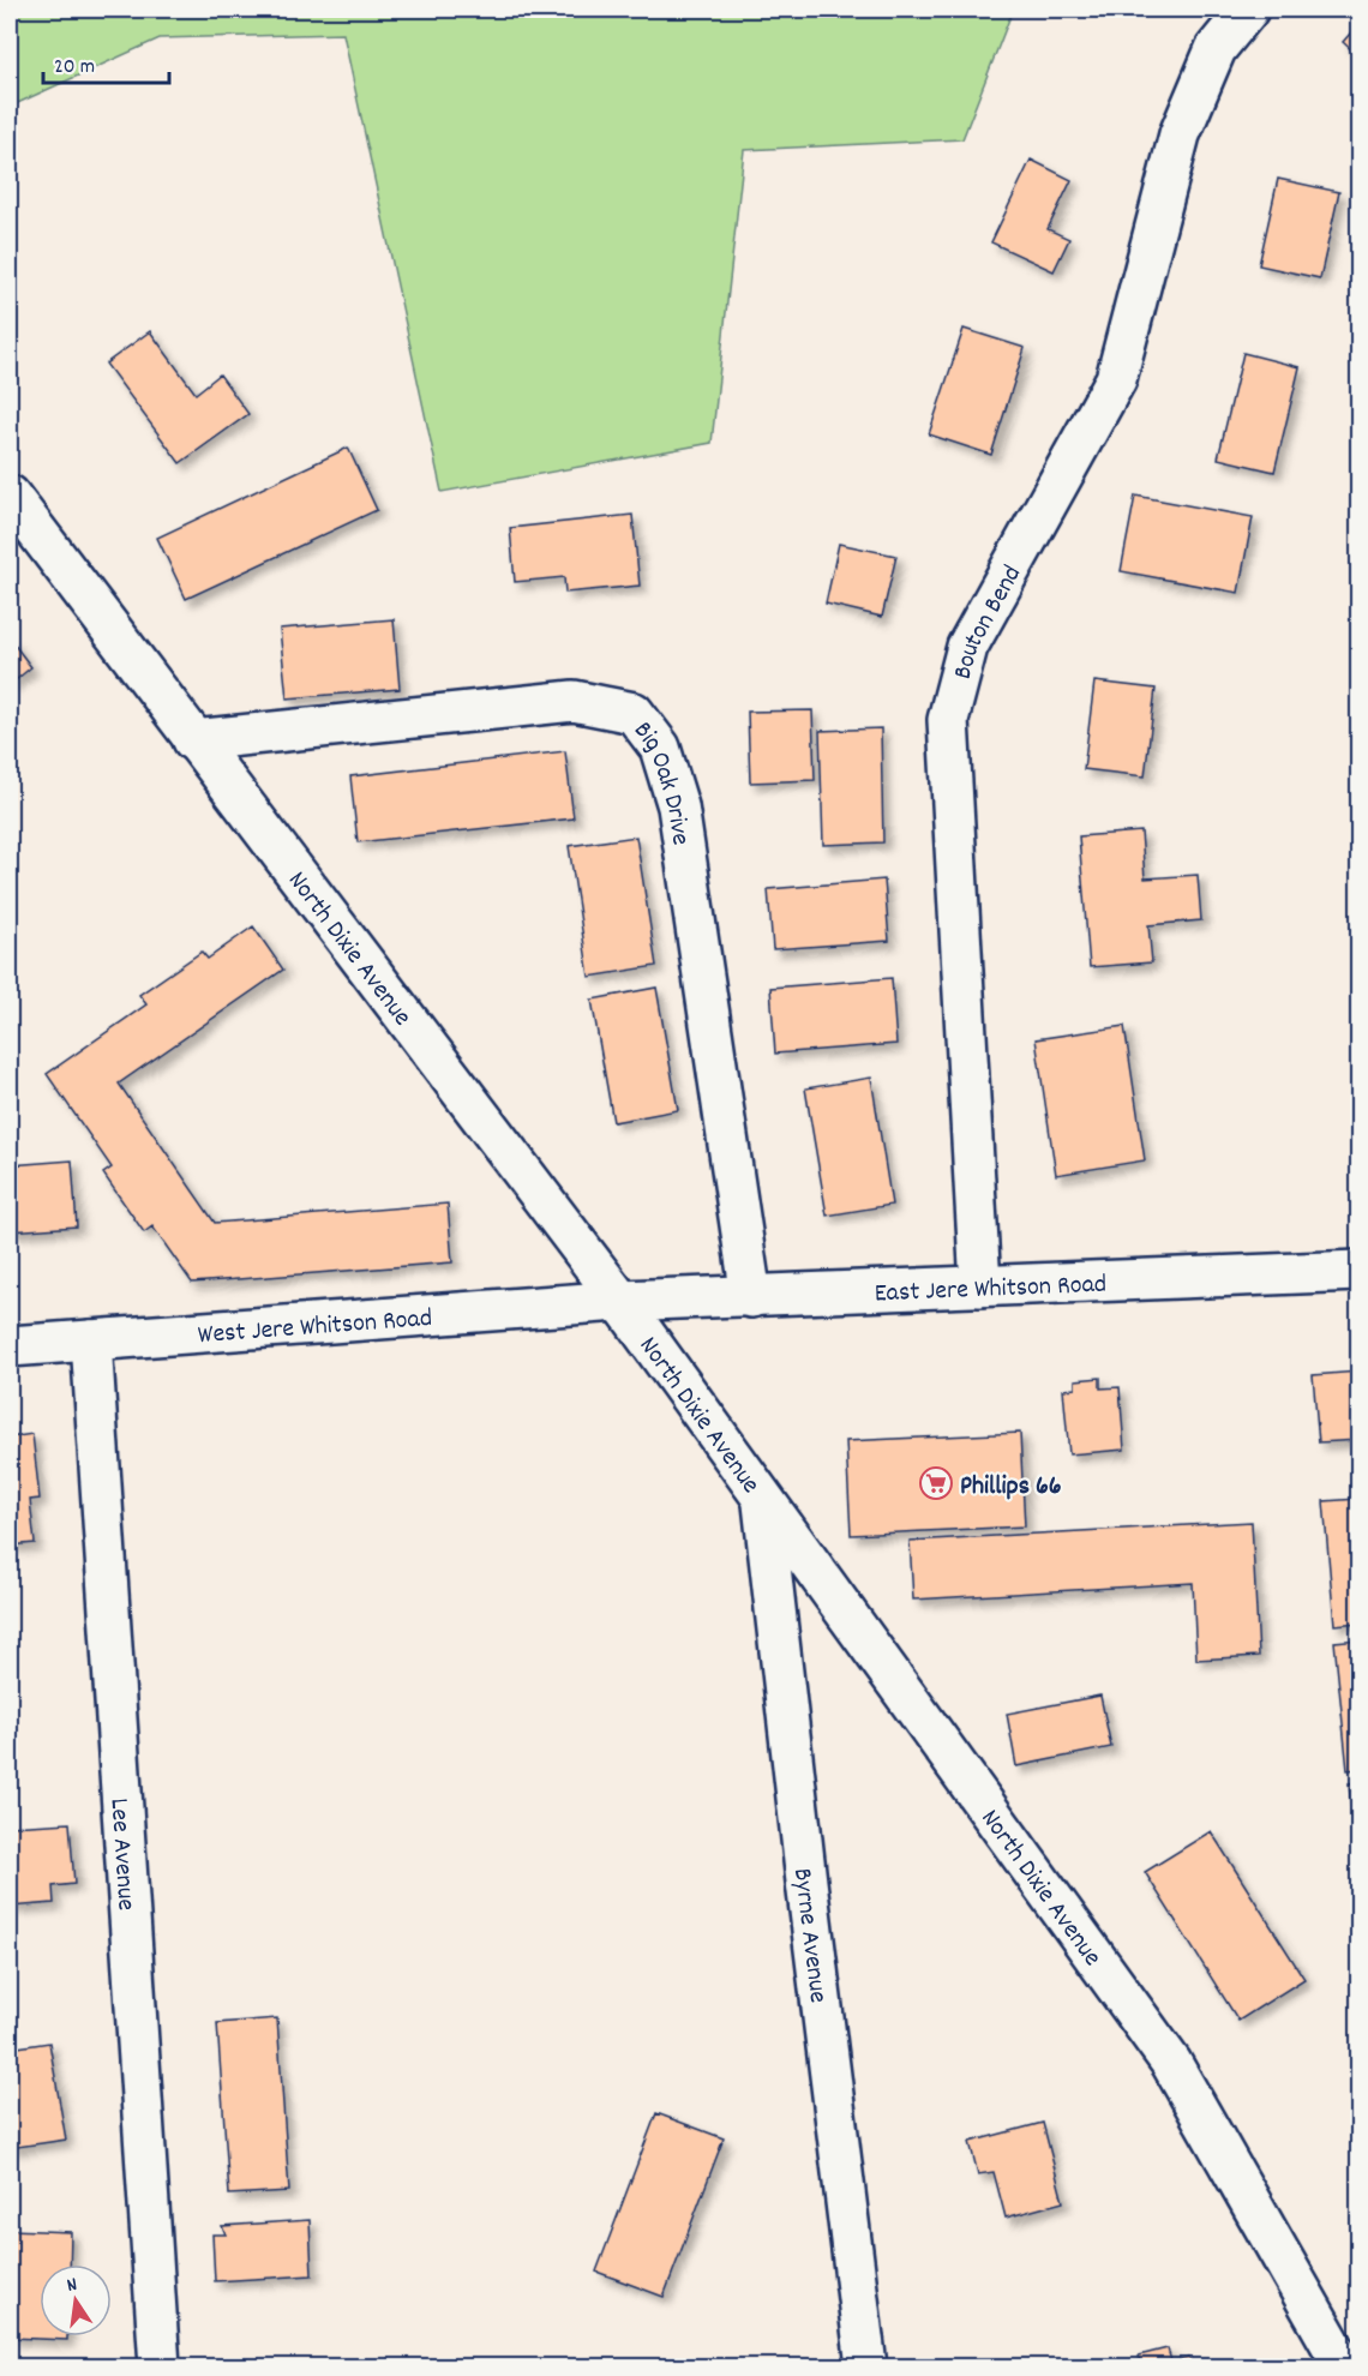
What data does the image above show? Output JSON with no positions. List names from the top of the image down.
{
  "streets": {
    "street": [
      "Bouton Bend",
      "Big Oak Drive",
      "North Dixie Avenue",
      "East Jere Whitson Road",
      "West Jere Whitson Road",
      "Lee Avenue",
      "Byrne Avenue"
    ]
  },
  "crossings": [
    ["Bouton Bend", "East Jere Whitson Road"],
    ["Big Oak Drive", "North Dixie Avenue"],
    ["Big Oak Drive", "East Jere Whitson Road"],
    ["North Dixie Avenue", "East Jere Whitson Road"],
    ["North Dixie Avenue", "West Jere Whitson Road"],
    ["North Dixie Avenue", "Byrne Avenue"],
    ["East Jere Whitson Road", "West Jere Whitson Road"],
    ["West Jere Whitson Road", "Lee Avenue"]
  ],
  "places": {
    "supermarket": ["Phillips 66"]
  },
  "scale_bar": "20 m",
  "north": "top"
}
